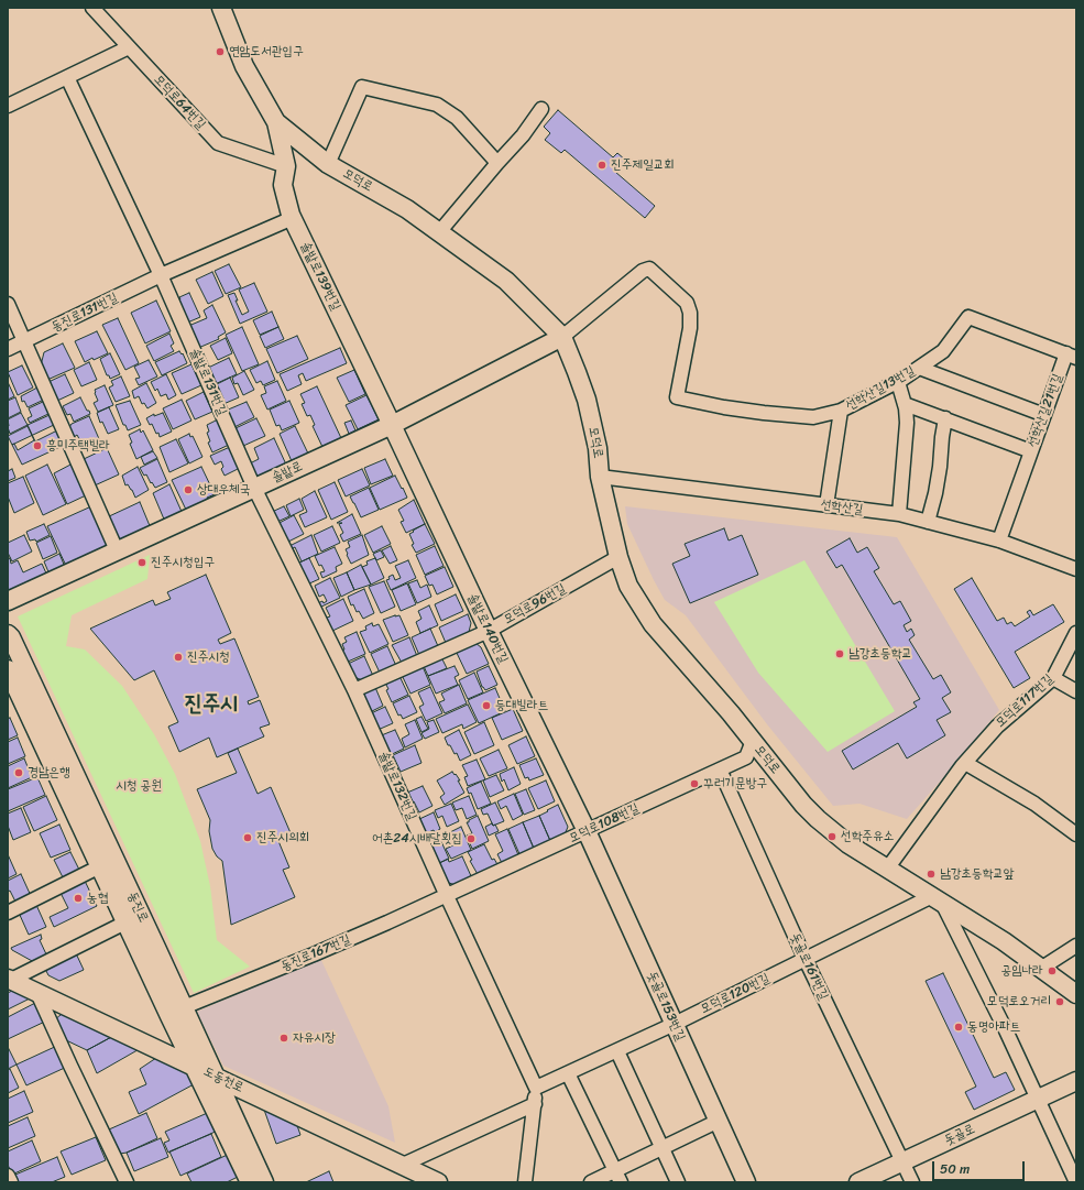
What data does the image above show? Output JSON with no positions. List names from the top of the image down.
{
  "streets": {
    "street": [
      "모덕로64번길",
      "모덕로",
      "솔밭로139번길",
      "동진로131번길",
      "솔밭로131번길",
      "선학산길13번길",
      "선학산길21번길",
      "솔밭로",
      "선학산길",
      "모덕로96번길",
      "솔밭로140번길",
      "모덕로117번길",
      "솔밭로132번길",
      "모덕로108번길",
      "동진로",
      "동진로167번길",
      "돗골로161번길",
      "모덕로120번길",
      "돗골로153번길",
      "도동천로",
      "돗골로"
    ]
  },
  "crossings": [
    ["모덕로64번길", "솔밭로139번길"],
    ["모덕로", "솔밭로139번길"],
    ["모덕로", "솔밭로"],
    ["모덕로", "선학산길"],
    ["모덕로", "모덕로96번길"],
    ["모덕로", "모덕로117번길"],
    ["모덕로", "모덕로108번길"],
    ["모덕로", "모덕로120번길"],
    ["솔밭로139번길", "동진로131번길"],
    ["솔밭로139번길", "솔밭로"],
    ["솔밭로139번길", "솔밭로140번길"],
    ["동진로131번길", "솔밭로131번길"],
    ["솔밭로131번길", "솔밭로"],
    ["솔밭로131번길", "솔밭로132번길"],
    ["선학산길13번길", "선학산길21번길"],
    ["선학산길13번길", "선학산길"],
    ["선학산길21번길", "선학산길"],
    ["솔밭로", "솔밭로140번길"],
    ["솔밭로", "솔밭로132번길"],
    ["모덕로96번길", "솔밭로140번길"],
    ["모덕로96번길", "솔밭로132번길"],
    ["솔밭로140번길", "모덕로108번길"],
    ["솔밭로140번길", "돗골로153번길"],
    ["솔밭로132번길", "모덕로108번길"],
    ["솔밭로132번길", "동진로167번길"],
    ["솔밭로132번길", "모덕로120번길"],
    ["모덕로108번길", "동진로167번길"],
    ["모덕로108번길", "돗골로161번길"],
    ["모덕로108번길", "돗골로153번길"],
    ["동진로", "동진로167번길"],
    ["동진로", "도동천로"],
    ["돗골로161번길", "모덕로120번길"],
    ["돗골로161번길", "돗골로"],
    ["모덕로120번길", "돗골로153번길"]
  ],
  "districts": ["진주시"],
  "parks": ["시청 공원"],
  "places": [
    "연암도서관입구",
    "진주제일교회",
    "흥미주택빌라",
    "상대우체국",
    "진주시청입구",
    "남강초등학교",
    "진주시청",
    "등대빌라트",
    "경남은행",
    "꾸러기문방구",
    "선학주유소",
    "진주시의회",
    "어촌24시배달횟집",
    "남강초등학교앞",
    "농협",
    "공임나라",
    "모덕로오거리",
    "동명아파트",
    "자유시장"
  ],
  "scale_bar": "50 m"
}
